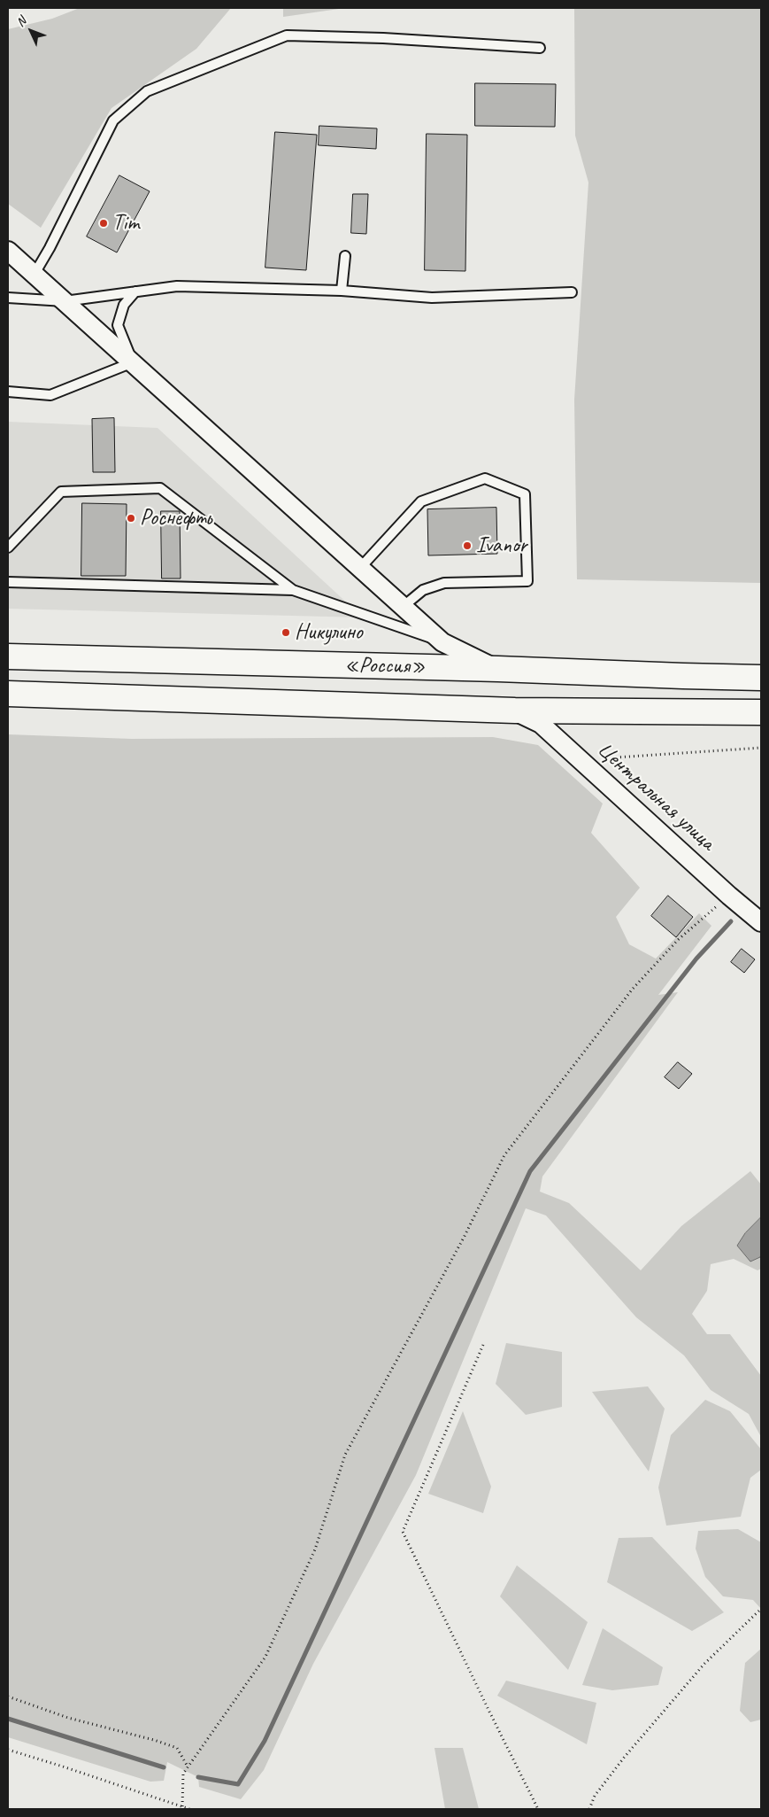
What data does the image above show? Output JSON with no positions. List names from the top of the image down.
{
  "streets": {
    "highway": ["«Россия»"],
    "street": ["Центральная улица"]
  },
  "crossings": [
    ["«Россия»", "Центральная улица"]
  ],
  "places": [
    "Tim",
    "Роснефть",
    "Ivanor",
    "Никулино"
  ],
  "north": "top left"
}
